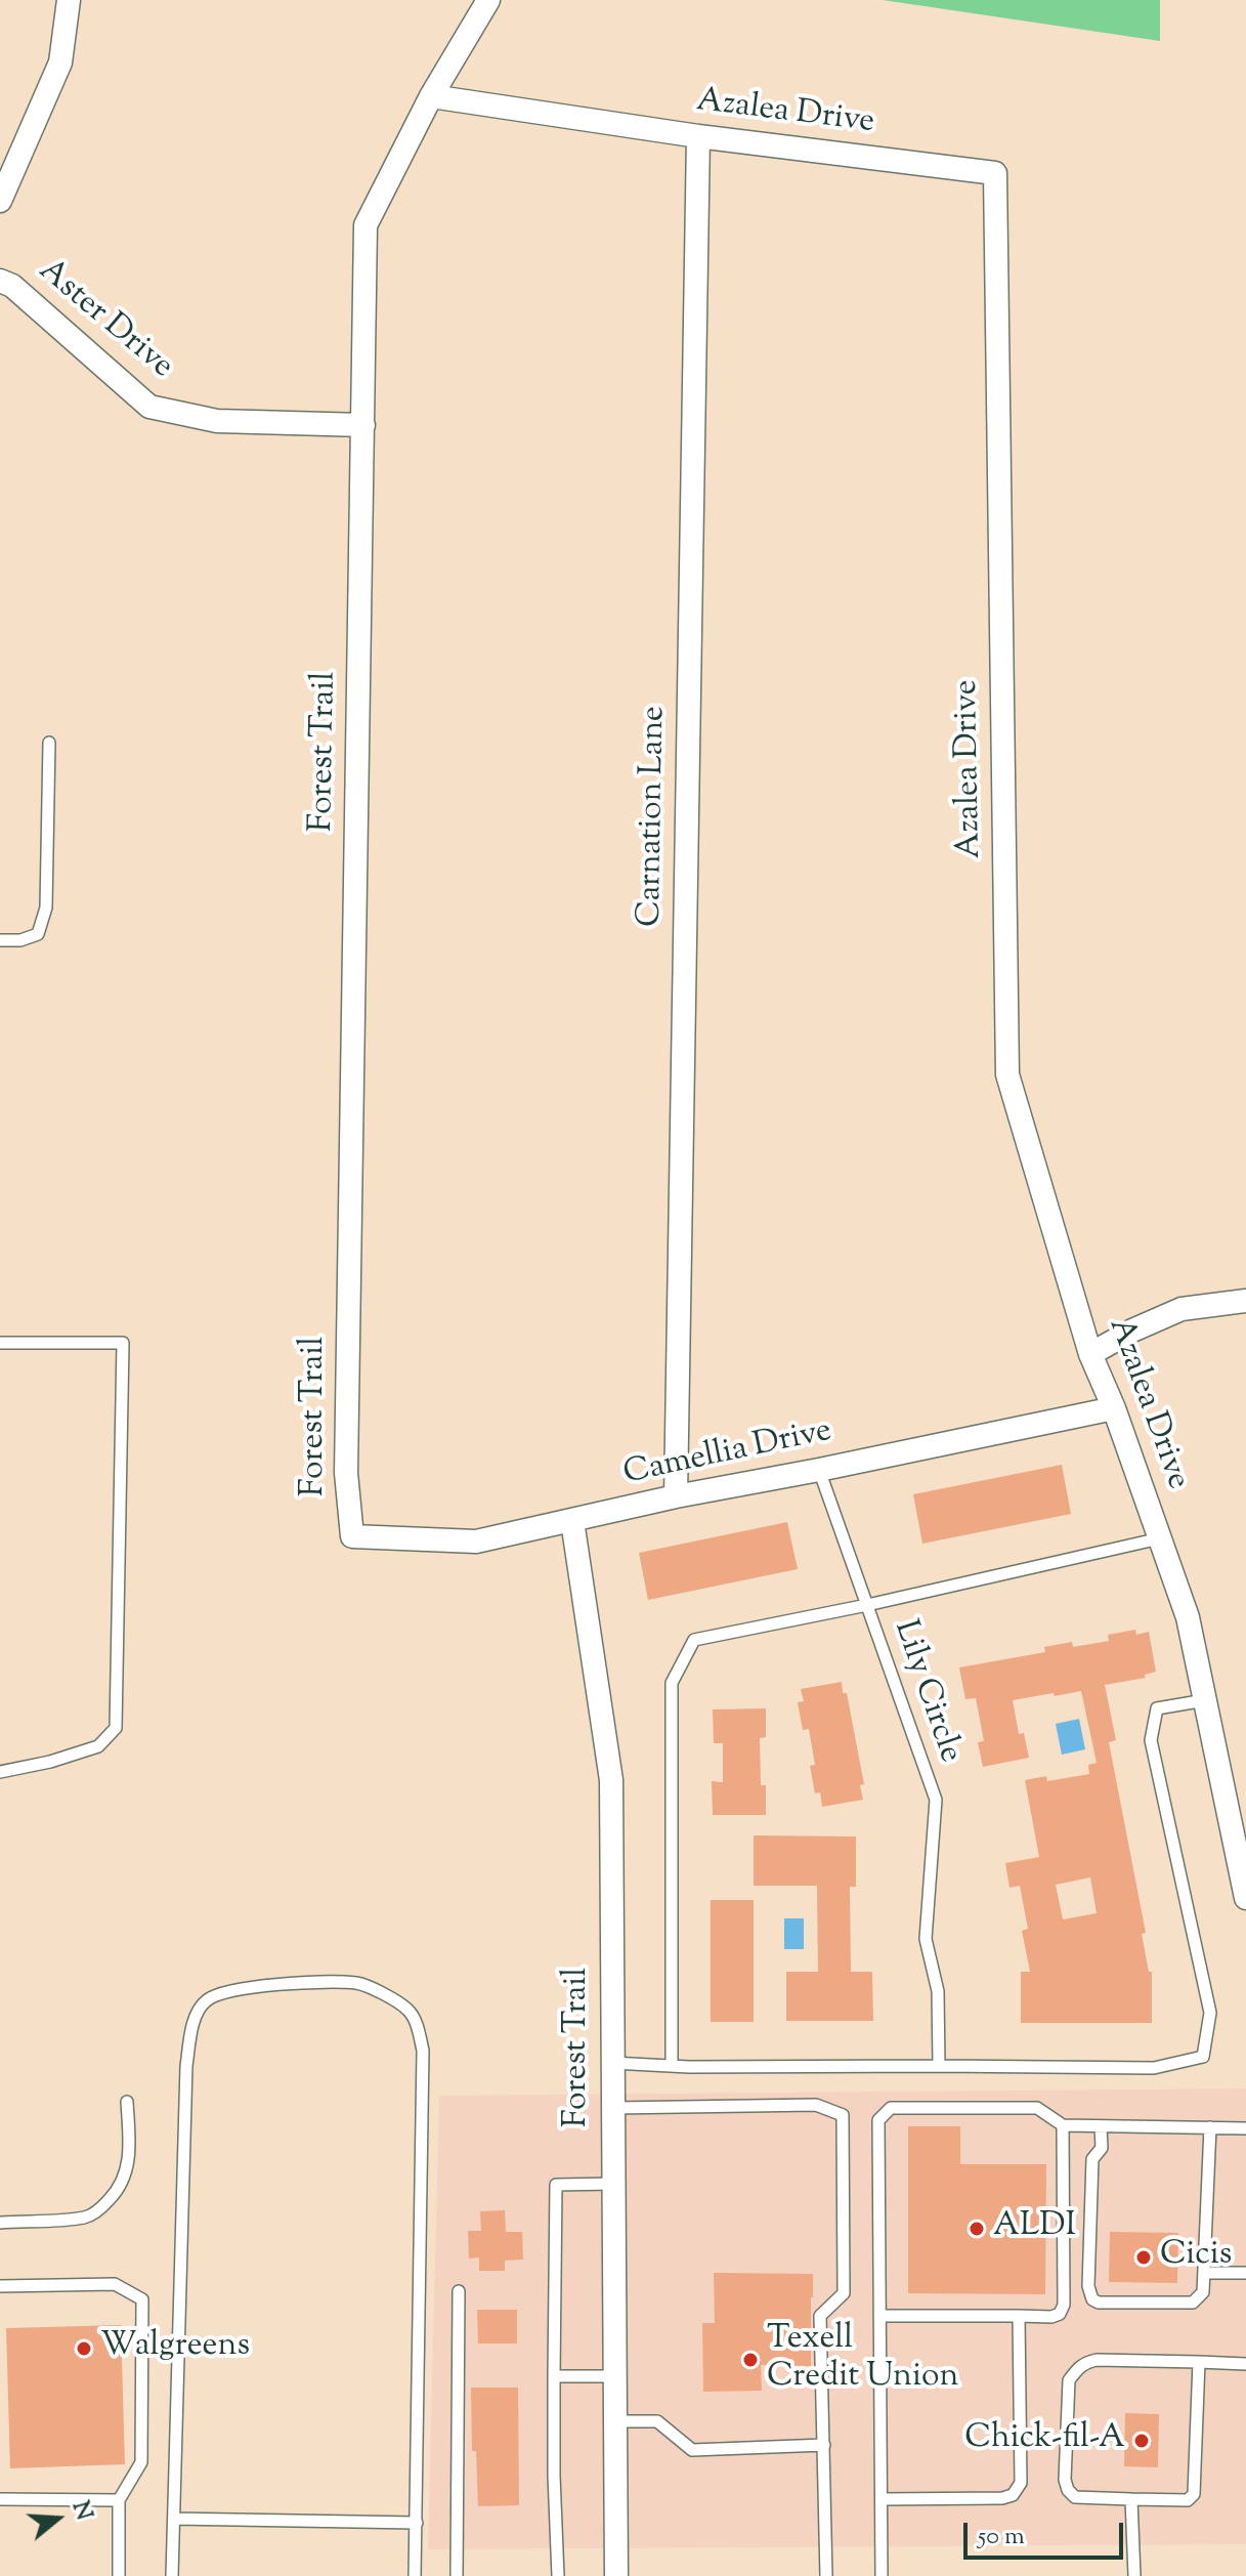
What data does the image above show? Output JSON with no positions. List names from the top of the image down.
{
  "streets": {
    "street": [
      "Azalea Drive",
      "Aster Drive",
      "Forest Trail",
      "Carnation Lane",
      "Camellia Drive"
    ],
    "lane": ["Lily Circle"]
  },
  "crossings": [
    ["Azalea Drive", "Forest Trail"],
    ["Azalea Drive", "Carnation Lane"],
    ["Azalea Drive", "Camellia Drive"],
    ["Aster Drive", "Forest Trail"],
    ["Forest Trail", "Camellia Drive"],
    ["Carnation Lane", "Camellia Drive"],
    ["Camellia Drive", "Lily Circle"]
  ],
  "places": [
    "ALDI",
    "Cicis",
    "Walgreens",
    "Texell Credit Union",
    "Chick-fil-A"
  ],
  "scale_bar": "50 m",
  "north": "right"
}
